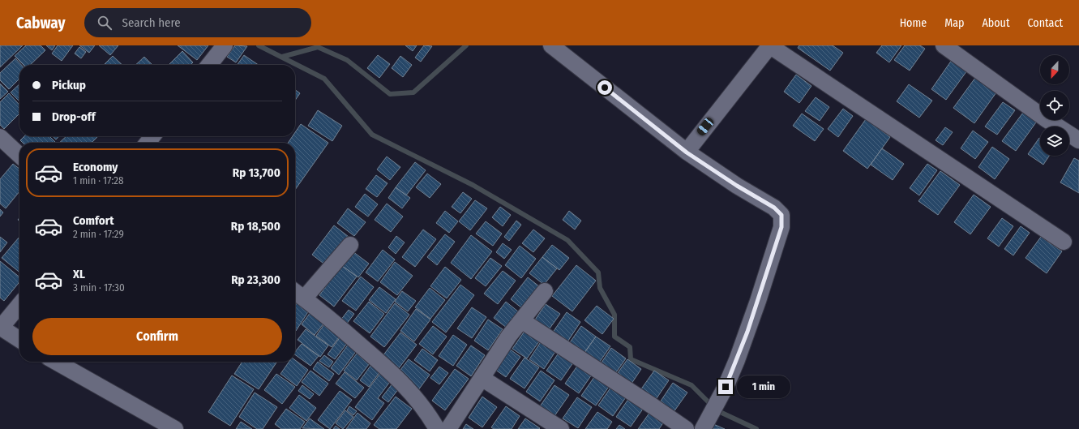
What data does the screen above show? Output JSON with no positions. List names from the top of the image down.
{
  "north": "bottom",
  "page": {
    "header": "Cabway",
    "search": "Search here",
    "nav": [
      "Home",
      "Map",
      "About",
      "Contact"
    ],
    "banner": ["Pickup", "Drop-off"],
    "list": [
      {
        "name": "Economy",
        "note": "1 min · 17:28",
        "value": "Rp 13,700"
      },
      {
        "name": "Comfort",
        "note": "2 min · 17:29",
        "value": "Rp 18,500"
      },
      {
        "name": "XL",
        "note": "3 min · 17:30",
        "value": "Rp 23,300"
      }
    ],
    "buttons": "Confirm",
    "bubble": "1 min"
  }
}
